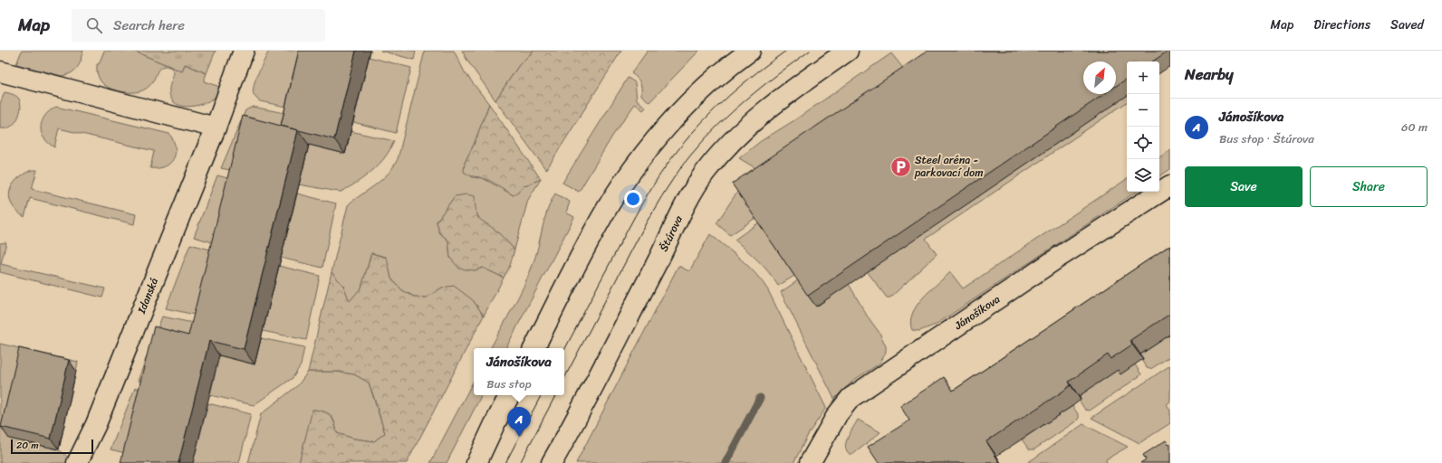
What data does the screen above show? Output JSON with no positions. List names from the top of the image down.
{
  "streets": {
    "street": ["Štúrova", "Idanská", "Jánošíkova"]
  },
  "places": {
    "parking": ["Steel aréna - parkovací dom"]
  },
  "scale_bar": "20 m",
  "north": "top right",
  "page": {
    "header": "Map",
    "search": "Search here",
    "nav": ["Map", "Directions", "Saved"],
    "heading": "Nearby",
    "map_buttons": ["+", "−"],
    "list": [
      {
        "mark": "A",
        "name": "Jánošíkova",
        "note": "Bus stop · Štúrova",
        "value": "60 m"
      }
    ],
    "buttons": ["Save", "Share"],
    "popup": ["Jánošíkova", "Bus stop"],
    "pins": "A",
    "scale": "20 m"
  }
}
